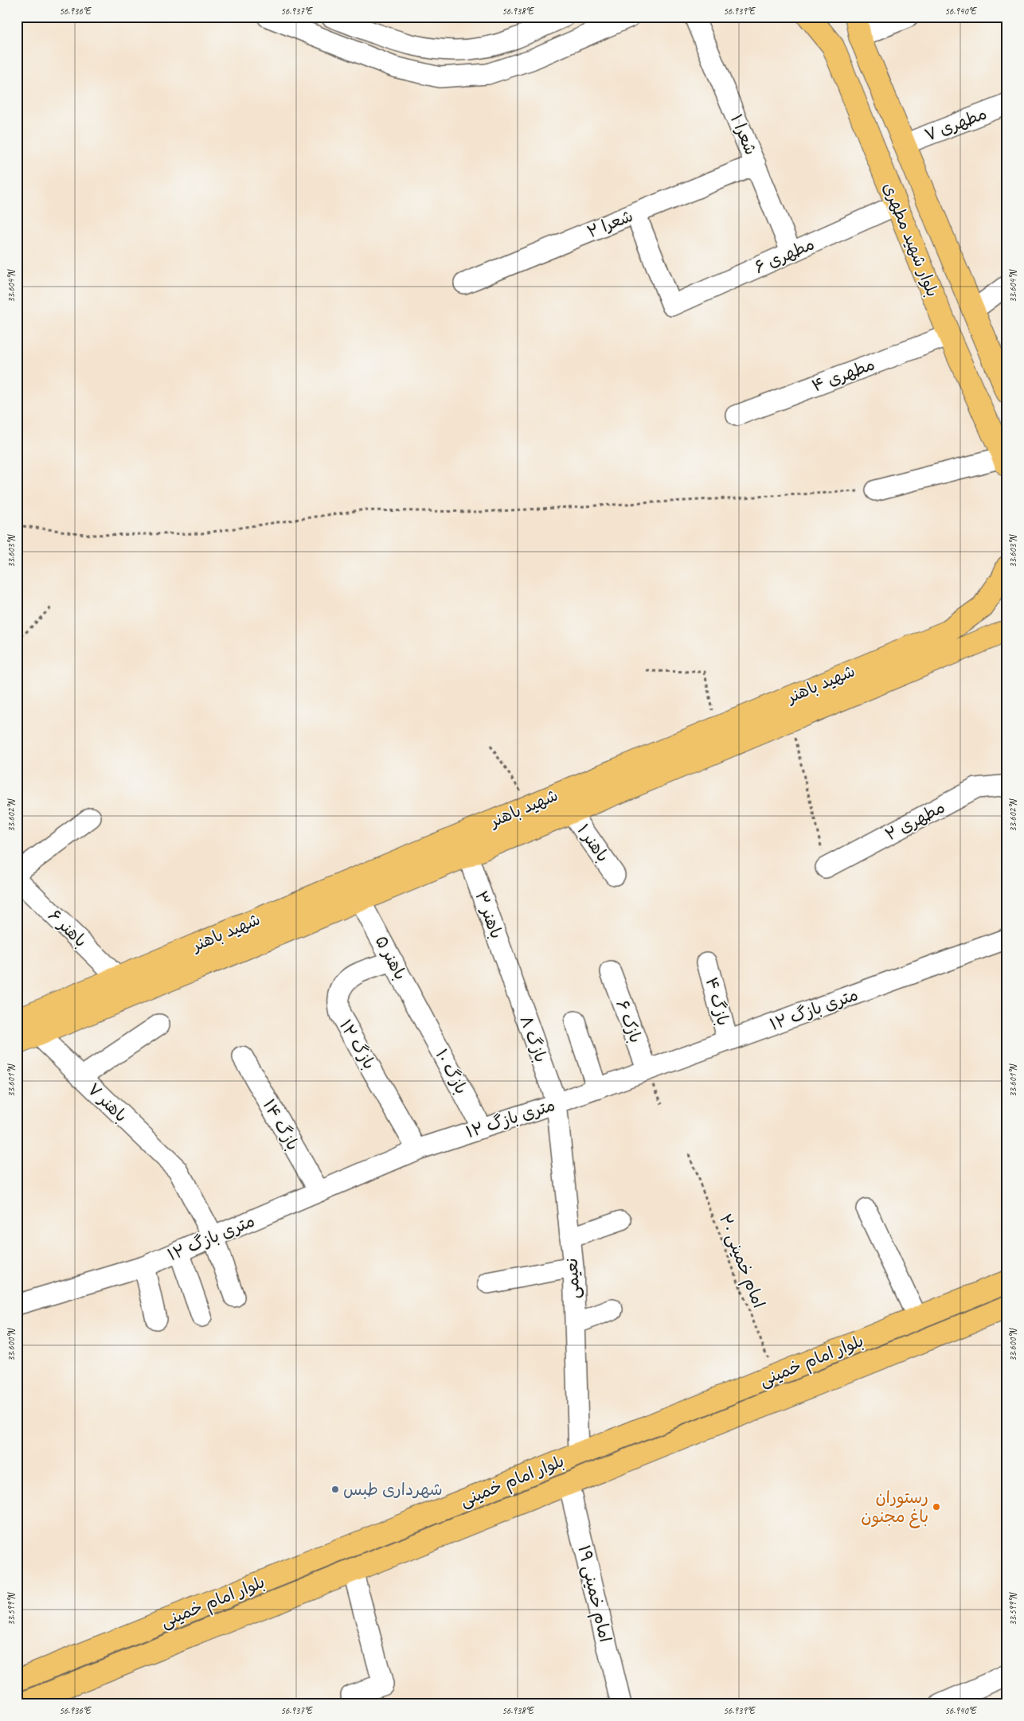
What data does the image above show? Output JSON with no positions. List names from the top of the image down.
{
  "streets": {
    "main road": ["بلوار شهید مطهری", "شهید باهنر", "بلوار امام خمینی"],
    "street": [
      "مطهری ۷",
      "شعرا ۱",
      "شعرا ۲",
      "مطهری ۶",
      "مطهری ۴",
      "مطهری ۲",
      "باهنر ۱",
      "باهنر ۳",
      "باهنر ۶",
      "باهنر ۵",
      "بازگ ۴",
      "۱۲ متری بازگ",
      "بازک ۶",
      "بازگ ۸",
      "بازگ ۱۲",
      "بازگ ۱۰",
      "باهنر ۷",
      "بازگ ۱۴",
      "نعیمی",
      "امام خمینی ۱۹"
    ],
    "path": ["امام خمینی ۲۰"]
  },
  "crossings": [
    ["مطهری ۷", "بلوار شهید مطهری"],
    ["شعرا ۱", "شعرا ۲"],
    ["شعرا ۱", "مطهری ۶"],
    ["شعرا ۲", "مطهری ۶"],
    ["بلوار شهید مطهری", "مطهری ۶"],
    ["بلوار شهید مطهری", "مطهری ۴"],
    ["شهید باهنر", "باهنر ۱"],
    ["شهید باهنر", "باهنر ۳"],
    ["شهید باهنر", "باهنر ۶"],
    ["شهید باهنر", "باهنر ۵"],
    ["شهید باهنر", "باهنر ۷"],
    ["باهنر ۳", "بازگ ۸"],
    ["باهنر ۵", "بازگ ۱۲"],
    ["باهنر ۵", "بازگ ۱۰"],
    ["بازگ ۴", "۱۲ متری بازگ"],
    ["۱۲ متری بازگ", "بازک ۶"],
    ["۱۲ متری بازگ", "بازگ ۸"],
    ["۱۲ متری بازگ", "بازگ ۱۲"],
    ["۱۲ متری بازگ", "بازگ ۱۰"],
    ["۱۲ متری بازگ", "باهنر ۷"],
    ["۱۲ متری بازگ", "بازگ ۱۴"],
    ["۱۲ متری بازگ", "نعیمی"],
    ["بازگ ۸", "نعیمی"],
    ["امام خمینی ۲۰", "بلوار امام خمینی"],
    ["نعیمی", "بلوار امام خمینی"],
    ["بلوار امام خمینی", "امام خمینی ۱۹"]
  ],
  "places": ["شهرداری طبس", "رستوران باغ مجنون"],
  "coordinates": [
    "56.936°E",
    "56.937°E",
    "56.938°E",
    "56.939°E",
    "56.940°E",
    "33.604°N",
    "33.603°N",
    "33.602°N",
    "33.601°N",
    "33.600°N",
    "33.599°N"
  ]
}
